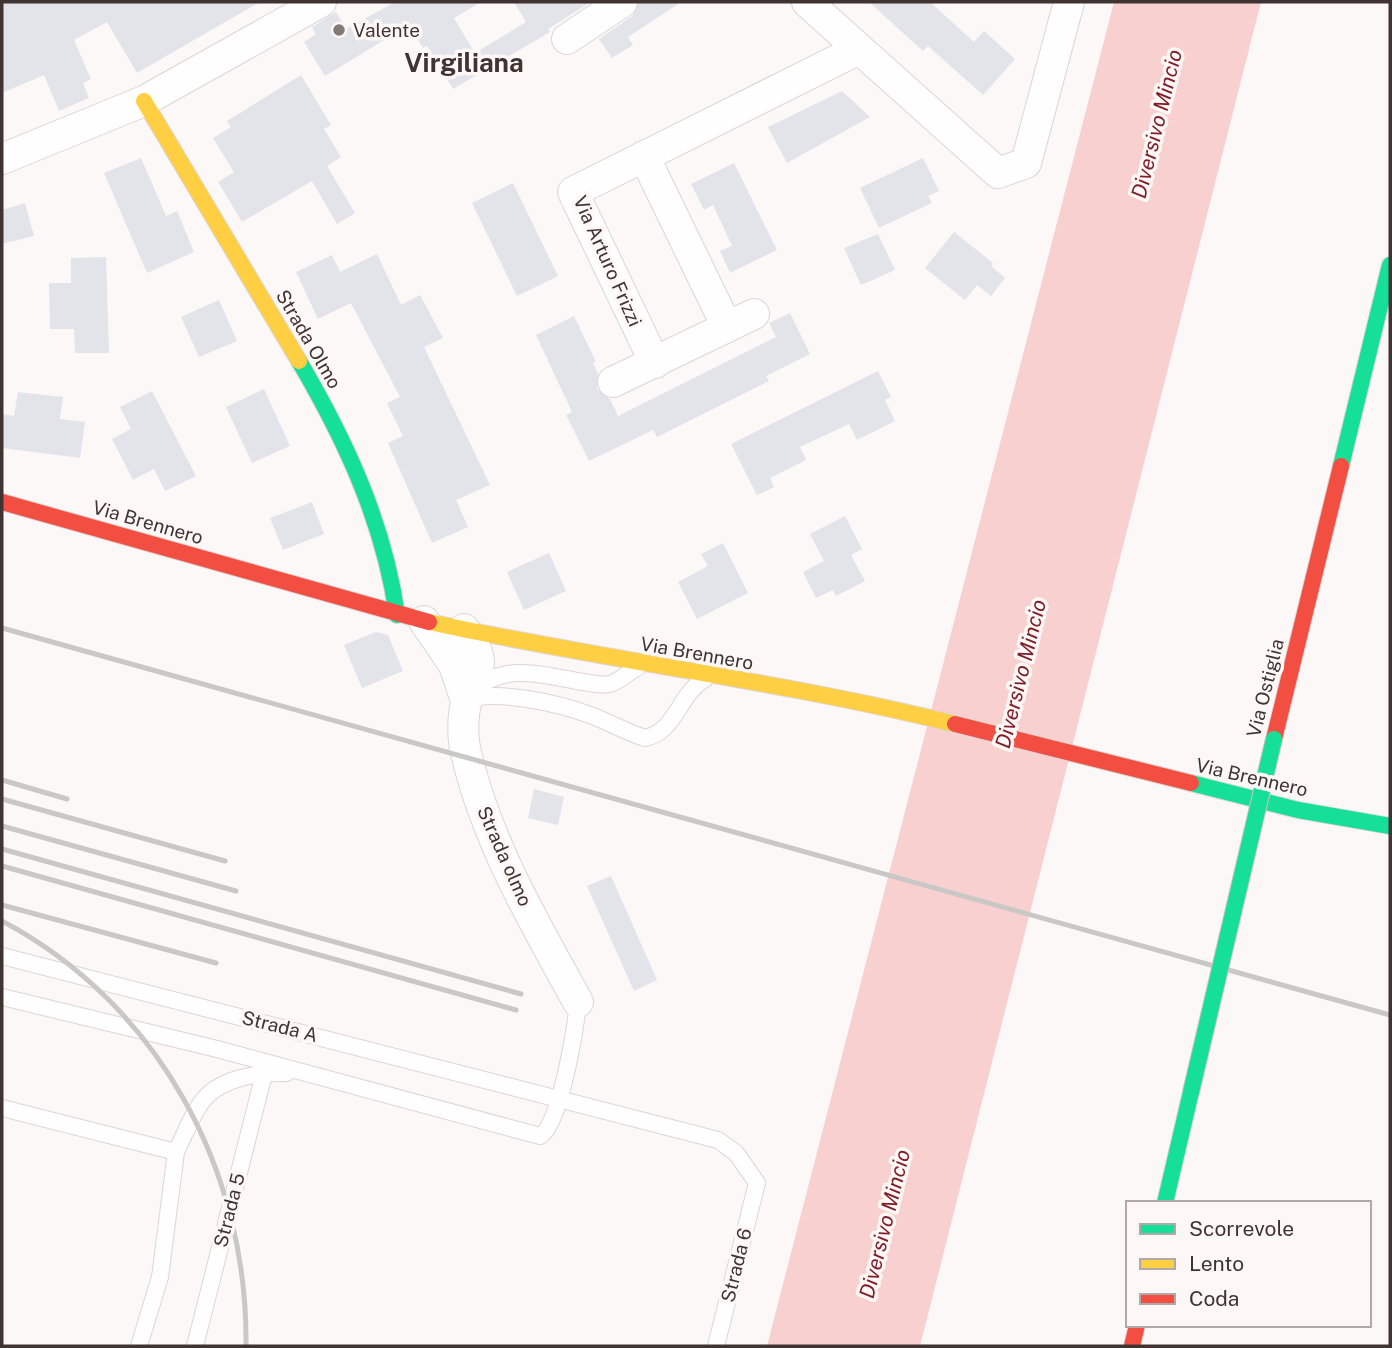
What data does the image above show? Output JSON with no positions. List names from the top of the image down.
{
  "streets": {
    "main road": ["Strada Olmo", "Via Brennero", "Via Ostiglia"],
    "street": ["Via Arturo Frizzi", "Strada olmo"],
    "lane": ["Strada A", "Strada 5", "Strada 6"]
  },
  "crossings": [
    ["Strada Olmo", "Via Brennero"],
    ["Strada Olmo", "Strada olmo"],
    ["Via Brennero", "Strada olmo"],
    ["Strada A", "Strada 6"]
  ],
  "districts": ["Virgiliana"],
  "water": ["Diversivo Mincio"],
  "places": ["Valente"],
  "legend": ["Scorrevole", "Lento", "Coda"]
}
